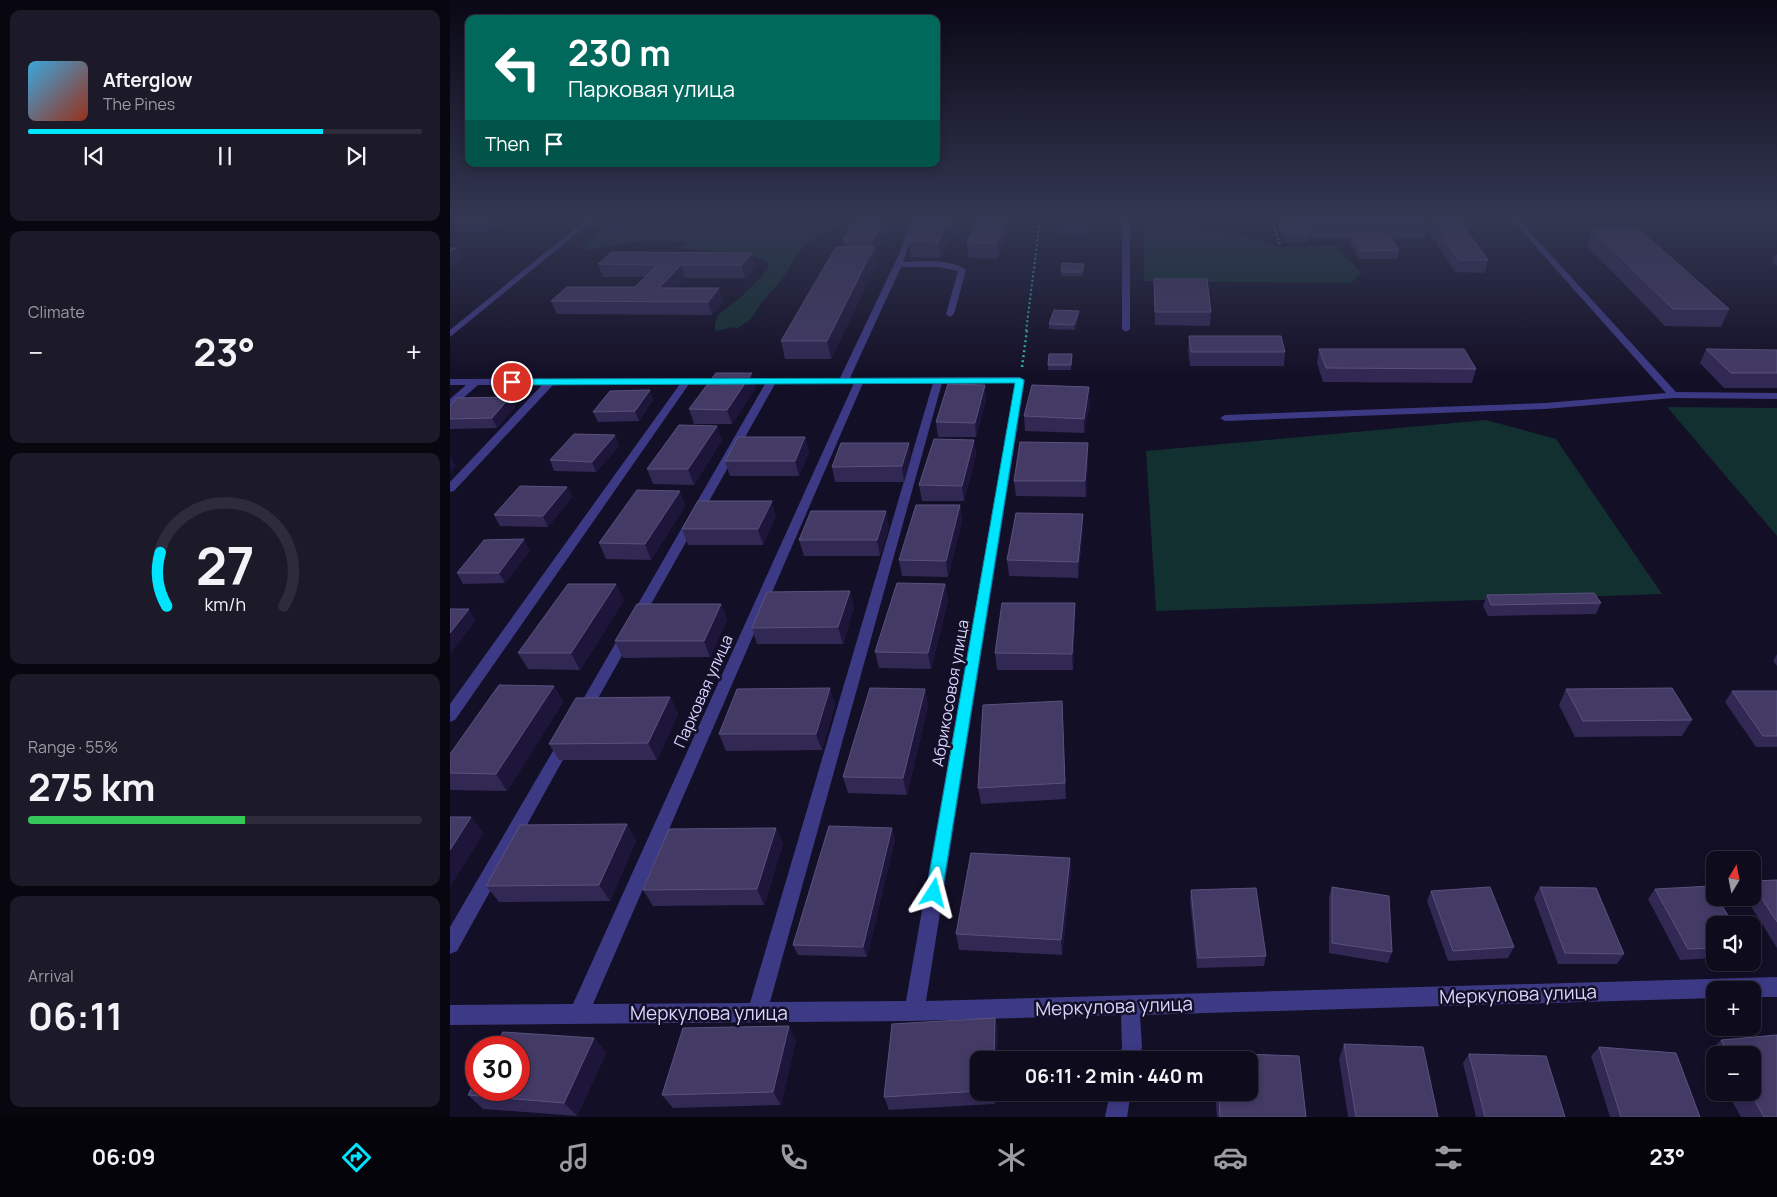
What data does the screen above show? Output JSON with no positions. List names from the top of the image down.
{
  "streets": {
    "street": ["Парковая улица", "Абрикосовоя улица", "Меркулова улица"]
  },
  "crossings": [
    ["Парковая улица", "Меркулова улица"],
    ["Абрикосовоя улица", "Меркулова улица"]
  ],
  "north": "top",
  "page": {
    "turn": ["230 m", "Парковая улица"],
    "song": ["Afterglow", "The Pines"],
    "then": "Then",
    "tile": [
      "Climate",
      ["Range · 55%", "275 km"],
      ["Arrival", "06:11"]
    ],
    "heat": ["−", "23°", "+"],
    "map_buttons": ["+", "−"],
    "limit": "30",
    "trip": "06:11 · 2 min · 440 m",
    "tabs": ["06:09", "23°"],
    "gauge": ["27", "km/h"]
  }
}
